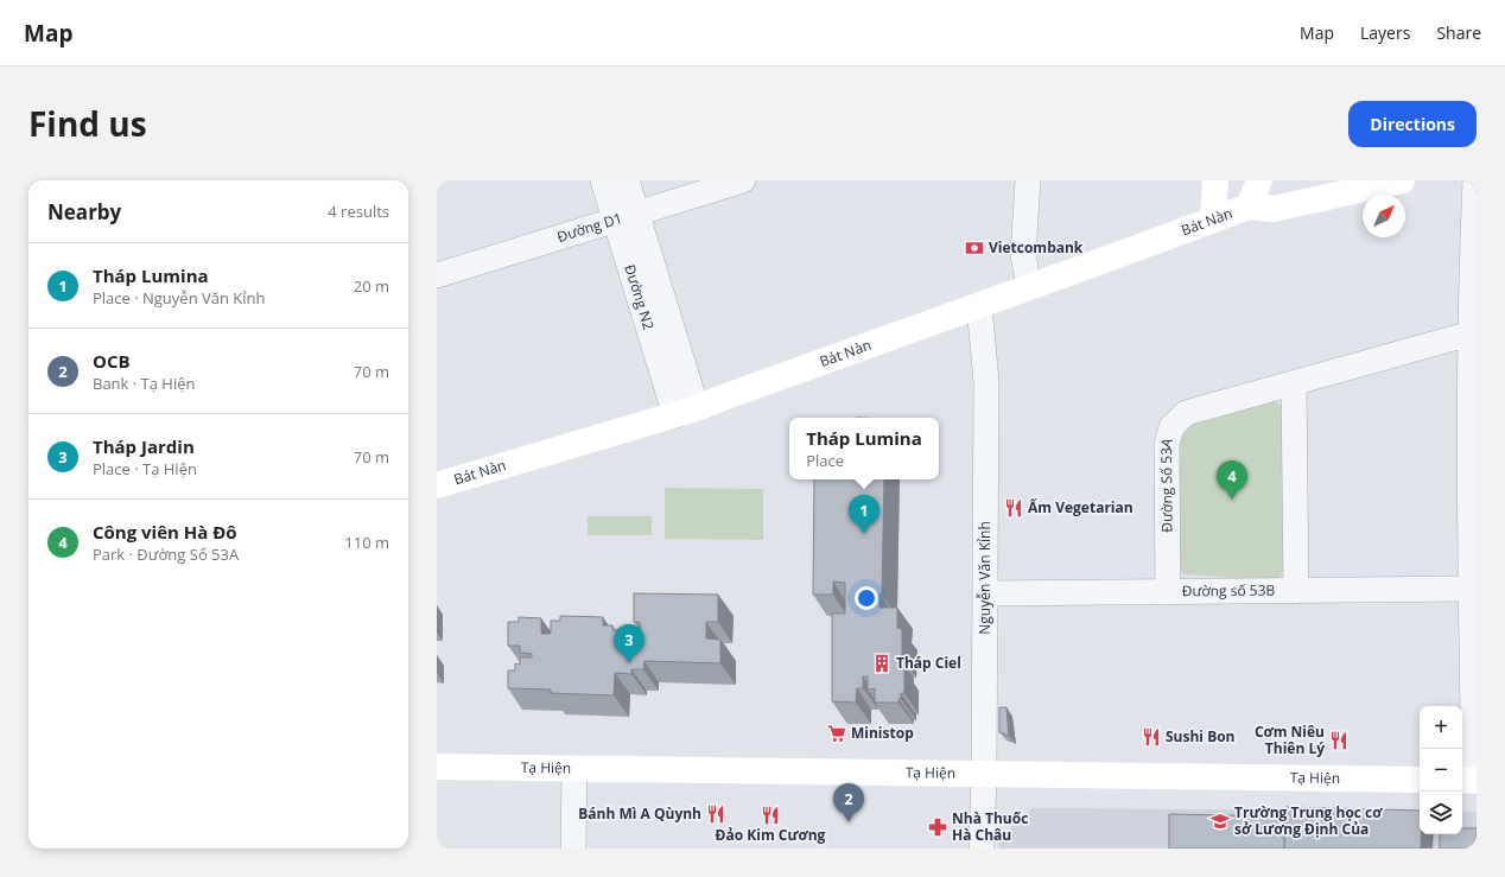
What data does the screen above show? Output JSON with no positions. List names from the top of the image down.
{
  "streets": {
    "street": [
      "Bát Nàn",
      "Đường D1",
      "Đường N2",
      "Đường Số 53A",
      "Nguyễn Văn Kỉnh",
      "Đường số 53B",
      "Tạ Hiện"
    ]
  },
  "crossings": [
    ["Bát Nàn", "Đường N2"],
    ["Bát Nàn", "Nguyễn Văn Kỉnh"],
    ["Đường D1", "Đường N2"],
    ["Đường Số 53A", "Đường số 53B"],
    ["Nguyễn Văn Kỉnh", "Đường số 53B"],
    ["Nguyễn Văn Kỉnh", "Tạ Hiện"]
  ],
  "places": {
    "bank": ["Vietcombank"],
    "restaurant": [
      "Ấm Vegetarian",
      "Sushi Bon",
      "Cơm Niêu Thiên Lý",
      "Bánh Mì A Qùynh",
      "Đảo Kim Cương"
    ],
    "building": ["Tháp Ciel"],
    "supermarket": ["Ministop"],
    "school or university": ["Trường Trung học cơ sở Lương Định Của"],
    "pharmacy": ["Nhà Thuốc Hà Châu"]
  },
  "north": "top right",
  "page": {
    "header": "Map",
    "nav": ["Map", "Layers", "Share"],
    "title": "Find us",
    "buttons": "Directions",
    "heading": ["Nearby", "4 results"],
    "list": [
      {
        "mark": "1",
        "name": "Tháp Lumina",
        "note": "Place · Nguyễn Văn Kỉnh",
        "value": "20 m"
      },
      {
        "mark": "2",
        "name": "OCB",
        "note": "Bank · Tạ Hiện",
        "value": "70 m"
      },
      {
        "mark": "3",
        "name": "Tháp Jardin",
        "note": "Place · Tạ Hiện",
        "value": "70 m"
      },
      {
        "mark": "4",
        "name": "Công viên Hà Đô",
        "note": "Park · Đường Số 53A",
        "value": "110 m"
      }
    ],
    "popup": ["Tháp Lumina", "Place"],
    "pins": [
      "4",
      "1",
      "3",
      "2"
    ],
    "map_buttons": ["+", "−"]
  }
}
